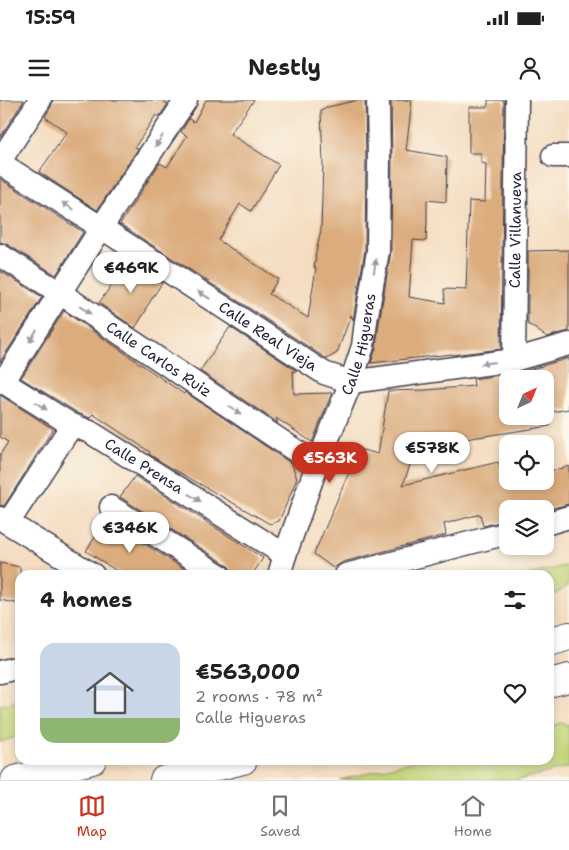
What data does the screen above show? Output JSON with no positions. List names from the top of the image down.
{
  "streets": {
    "street": [
      "Calle Villanueva",
      "Calle Real Vieja",
      "Calle Higueras",
      "Calle Carlos Ruiz",
      "Calle Prensa"
    ]
  },
  "crossings": [
    ["Calle Villanueva", "Calle Real Vieja"],
    ["Calle Real Vieja", "Calle Higueras"],
    ["Calle Higueras", "Calle Carlos Ruiz"],
    ["Calle Higueras", "Calle Prensa"]
  ],
  "one_way": ["Calle Real Vieja", "Calle Higueras"],
  "north": "top right",
  "page": {
    "status": "15:59",
    "header": "Nestly",
    "price": [
      "€469K",
      "€578K",
      "€563K",
      "€346K"
    ],
    "heading": "4 homes",
    "list": [
      {
        "name": "€563,000",
        "note": "2 rooms · 78 m² · Calle Higueras"
      }
    ],
    "tabs": ["Map", "Saved", "Home"]
  }
}
